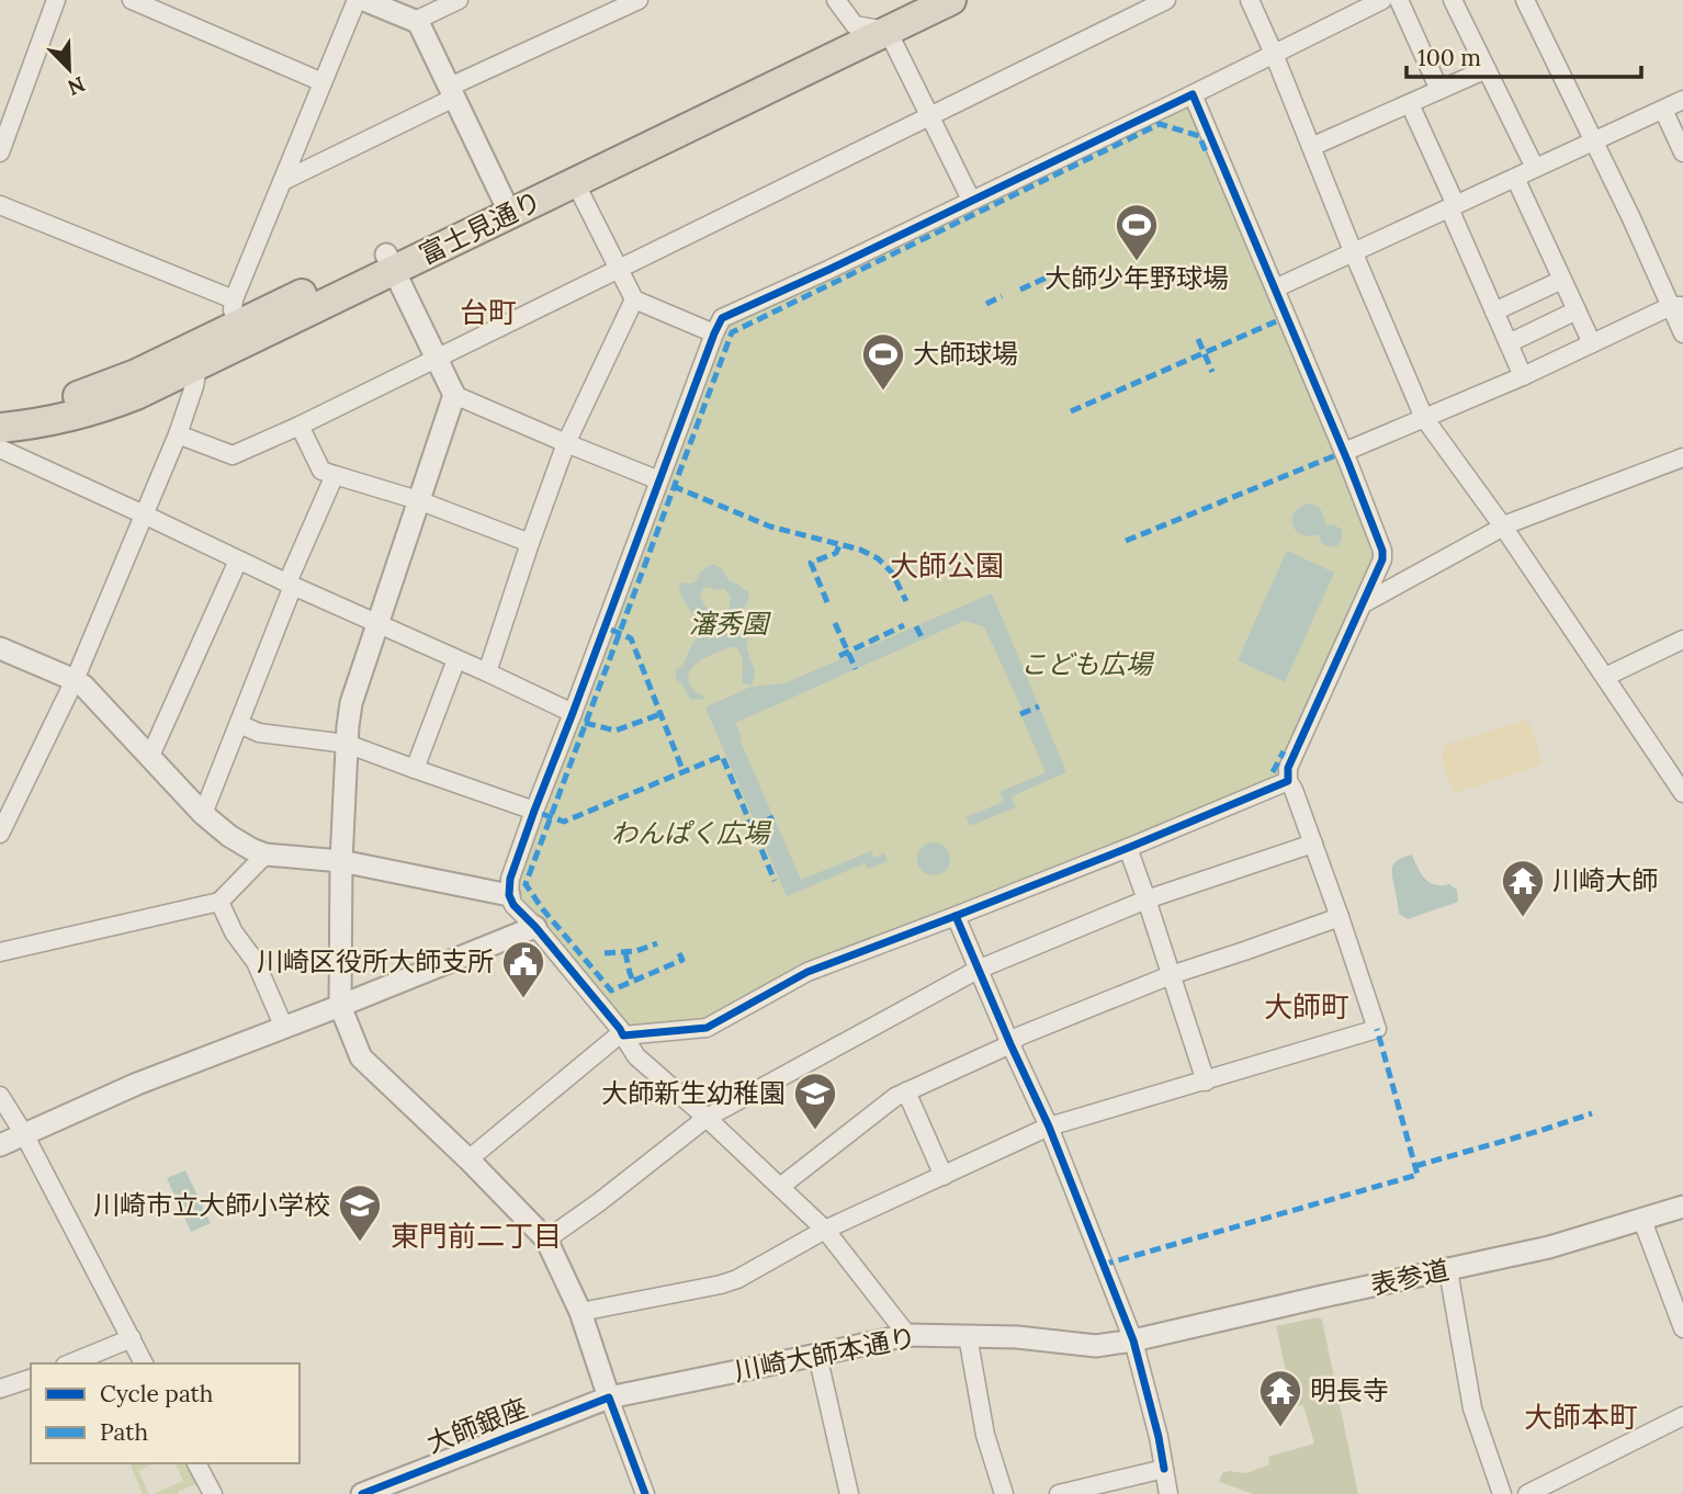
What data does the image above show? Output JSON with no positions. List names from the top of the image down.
{
  "streets": {
    "highway": ["富士見通り"],
    "street": ["表参道", "川崎大師本通り", "大師銀座"]
  },
  "crossings": [
    ["表参道", "川崎大師本通り"],
    ["川崎大師本通り", "大師銀座"]
  ],
  "districts": [
    "台町",
    "大師公園",
    "大師町",
    "東門前二丁目",
    "大師本町"
  ],
  "parks": ["瀋秀園", "こども広場", "わんぱく広場"],
  "places": {
    "sports": ["大師少年野球場", "大師球場"],
    "temple": ["川崎大師", "明長寺"],
    "public building": ["川崎区役所大師支所"],
    "school or university": ["大師新生幼稚園", "川崎市立大師小学校"]
  },
  "legend": ["Cycle path", "Path"],
  "scale_bar": "100 m",
  "north": "bottom right"
}
